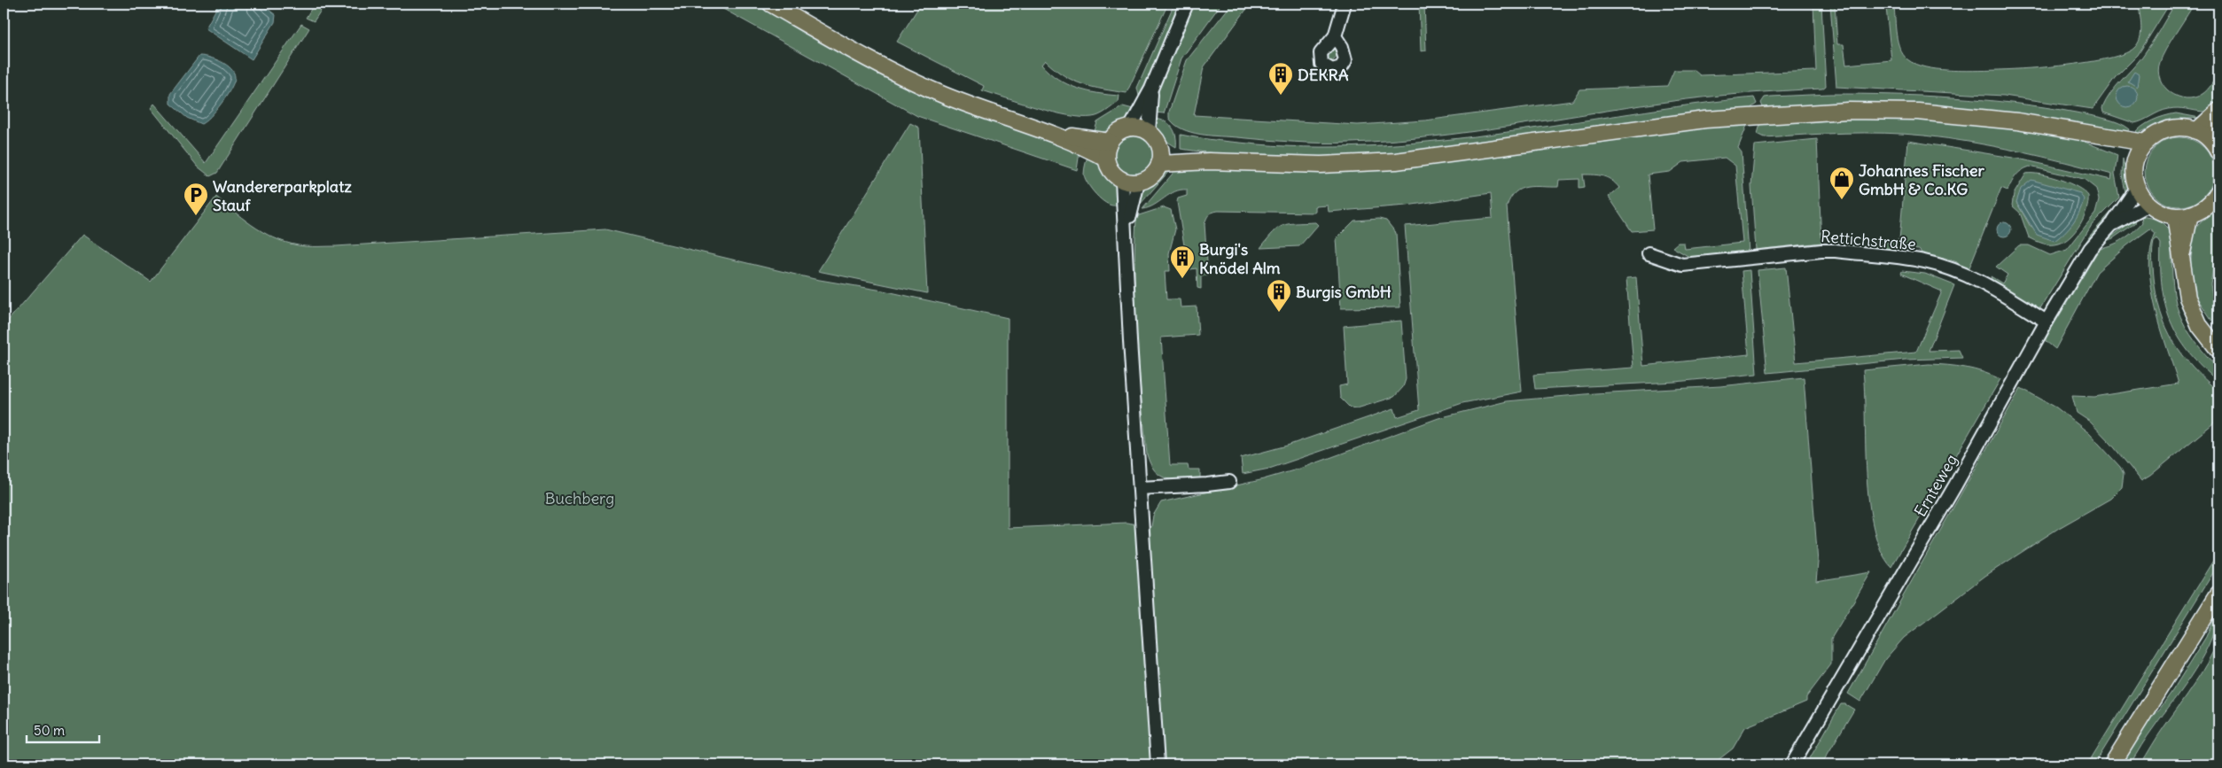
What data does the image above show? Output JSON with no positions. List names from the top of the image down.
{
  "streets": {
    "street": ["Rettichstraße", "Ernteweg"]
  },
  "crossings": [
    ["Rettichstraße", "Ernteweg"]
  ],
  "parks": ["Buchberg"],
  "places": {
    "building": ["DEKRA", "Burgi's Knödel Alm", "Burgis GmbH"],
    "shop": ["Johannes Fischer GmbH & Co.KG"],
    "parking": ["Wandererparkplatz Stauf"]
  },
  "scale_bar": "50 m"
}
